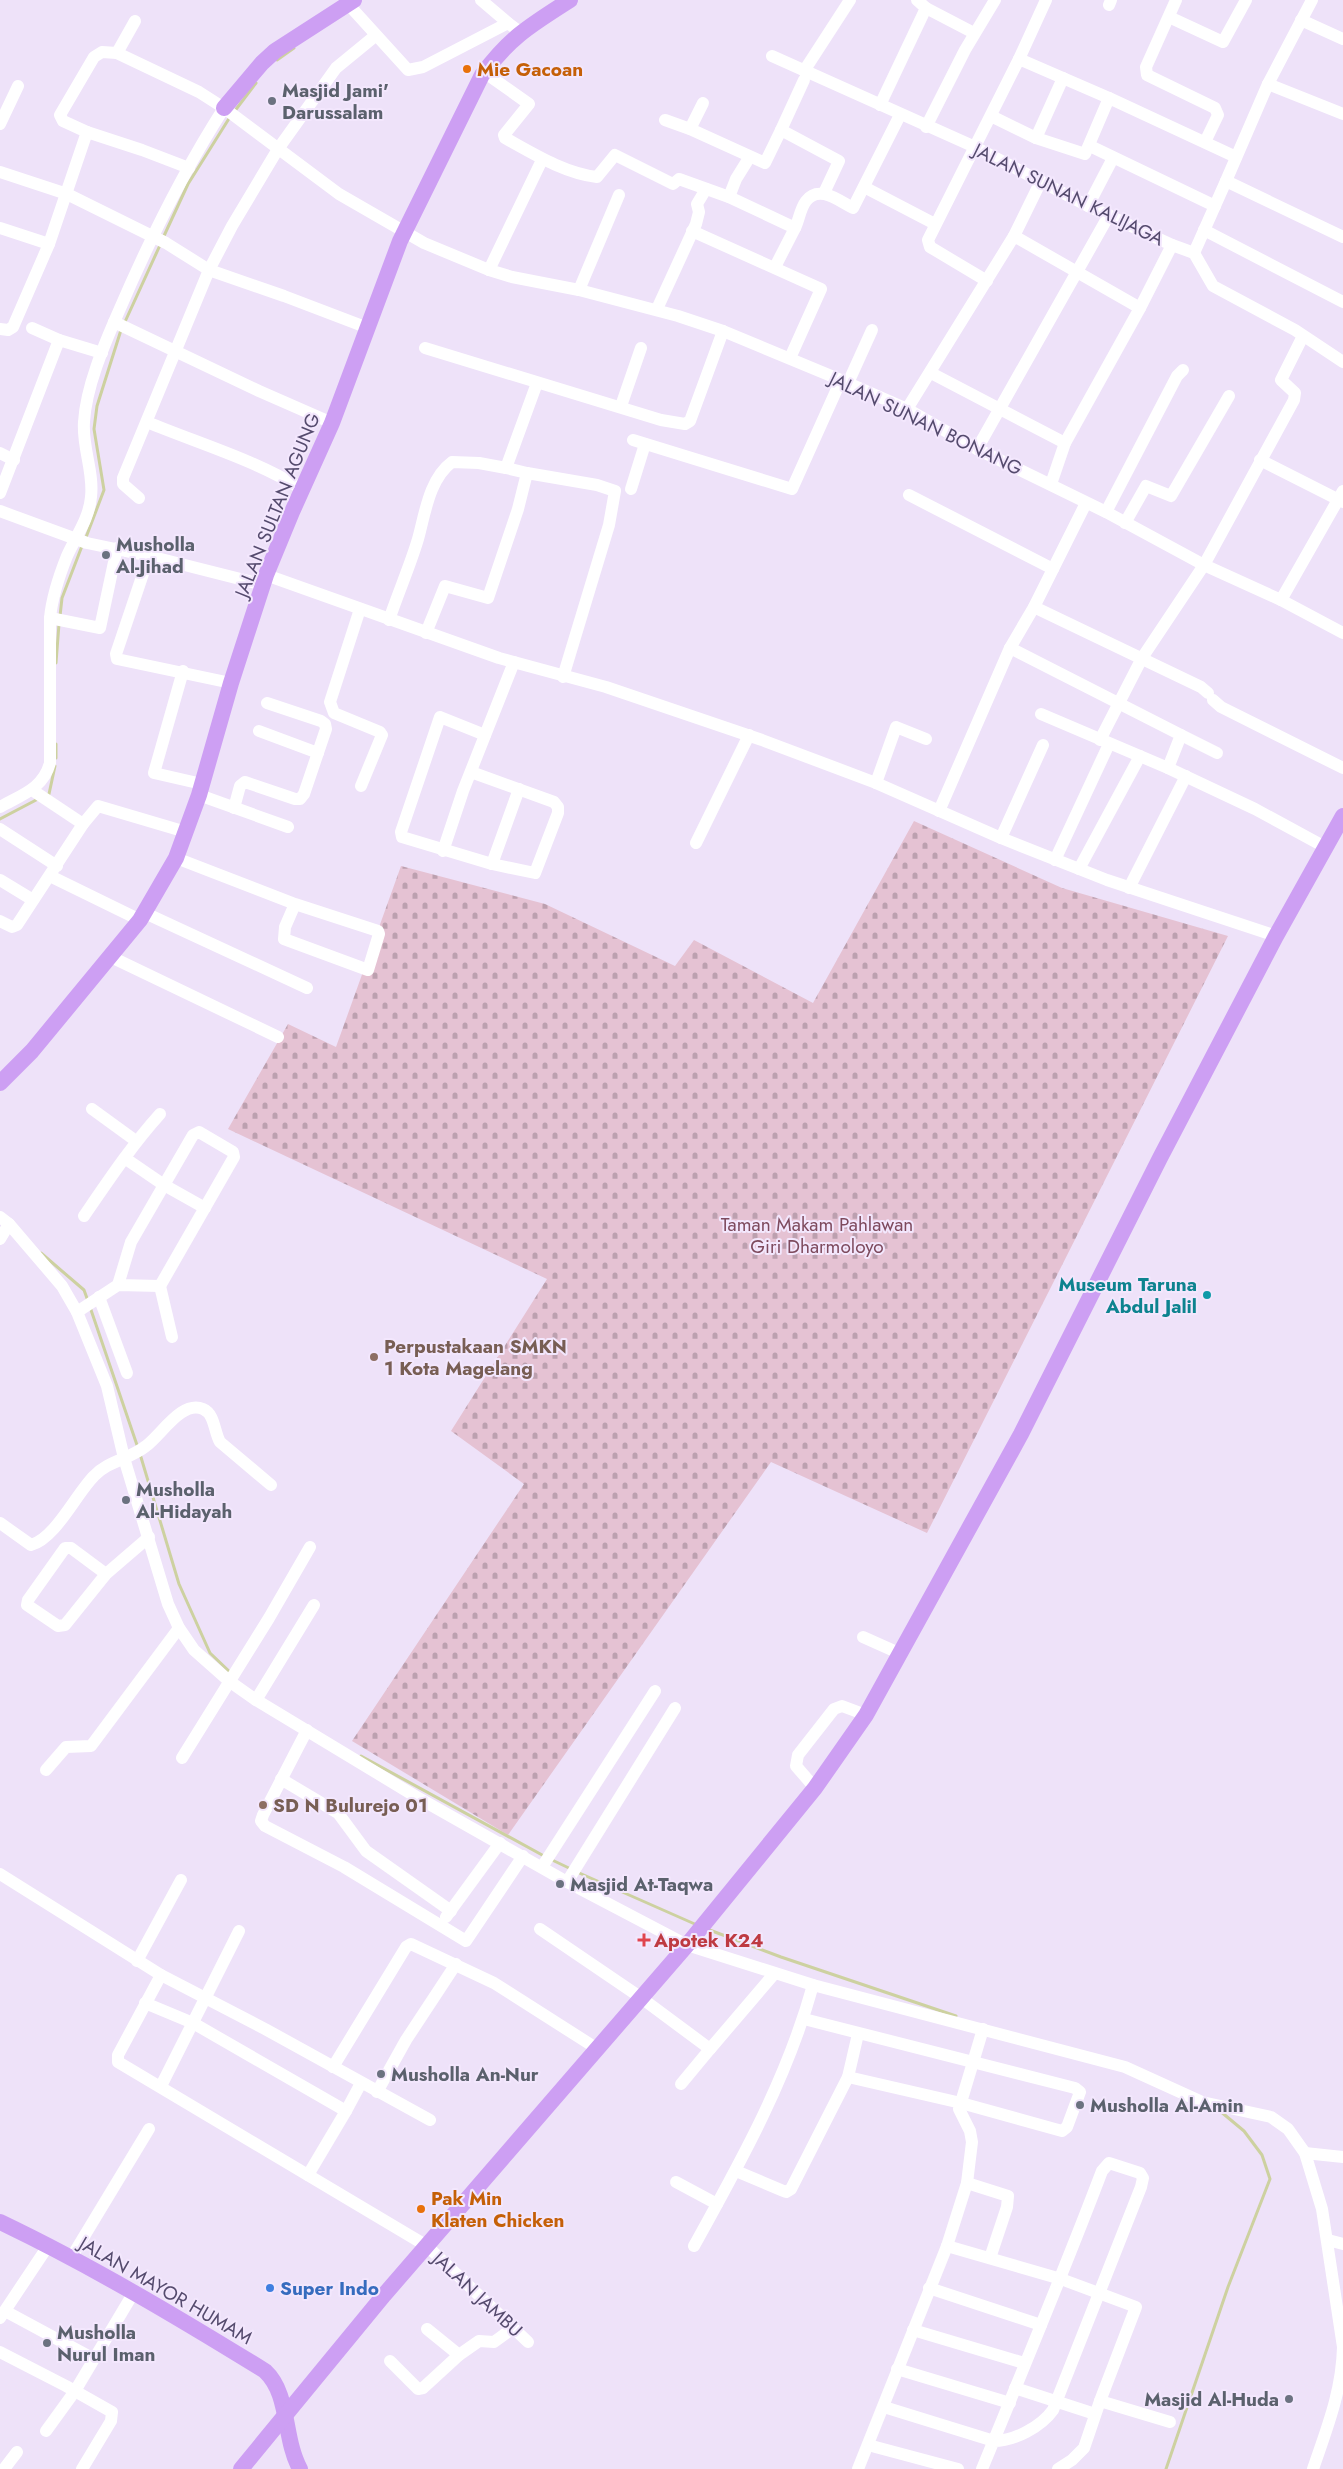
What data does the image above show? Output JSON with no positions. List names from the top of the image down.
{
  "streets": {
    "main road": ["JALAN SULTAN AGUNG", "JALAN MAYOR HUMAM"],
    "street": ["JALAN SUNAN KALIJAGA", "JALAN SUNAN BONANG", "JALAN JAMBU"]
  },
  "crossings": [
    ["JALAN SUNAN BONANG", "JALAN SULTAN AGUNG"]
  ],
  "parks": ["Taman Makam Pahlawan Giri Dharmoloyo"],
  "places": {
    "other": [
      "Mie Gacoan",
      "Masjid Jami' Darussalam",
      "Musholla Al-Jihad",
      "Museum Taruna Abdul Jalil",
      "Perpustakaan SMKN 1 Kota Magelang",
      "Musholla Al-Hidayah",
      "SD N Bulurejo 01",
      "Masjid At-Taqwa",
      "Musholla An-Nur",
      "Musholla Al-Amin",
      "Pak Min Klaten Chicken",
      "Super Indo",
      "Musholla Nurul Iman",
      "Masjid Al-Huda"
    ],
    "health": ["Apotek K24"]
  }
}
